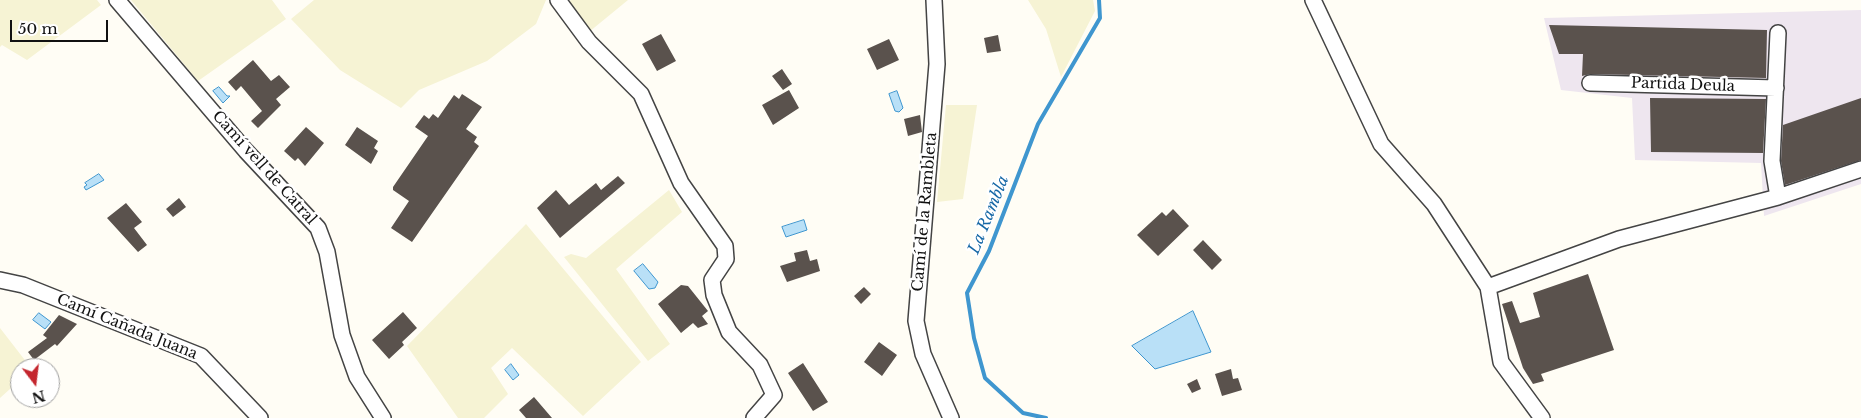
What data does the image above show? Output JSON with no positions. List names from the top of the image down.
{
  "streets": {
    "street": [
      "Partida Deula",
      "Camí vell de Catral",
      "Camí de la Rambleta",
      "Camí Cañada Juana"
    ]
  },
  "water": ["La Rambla"],
  "scale_bar": "50 m",
  "north": "bottom"
}
